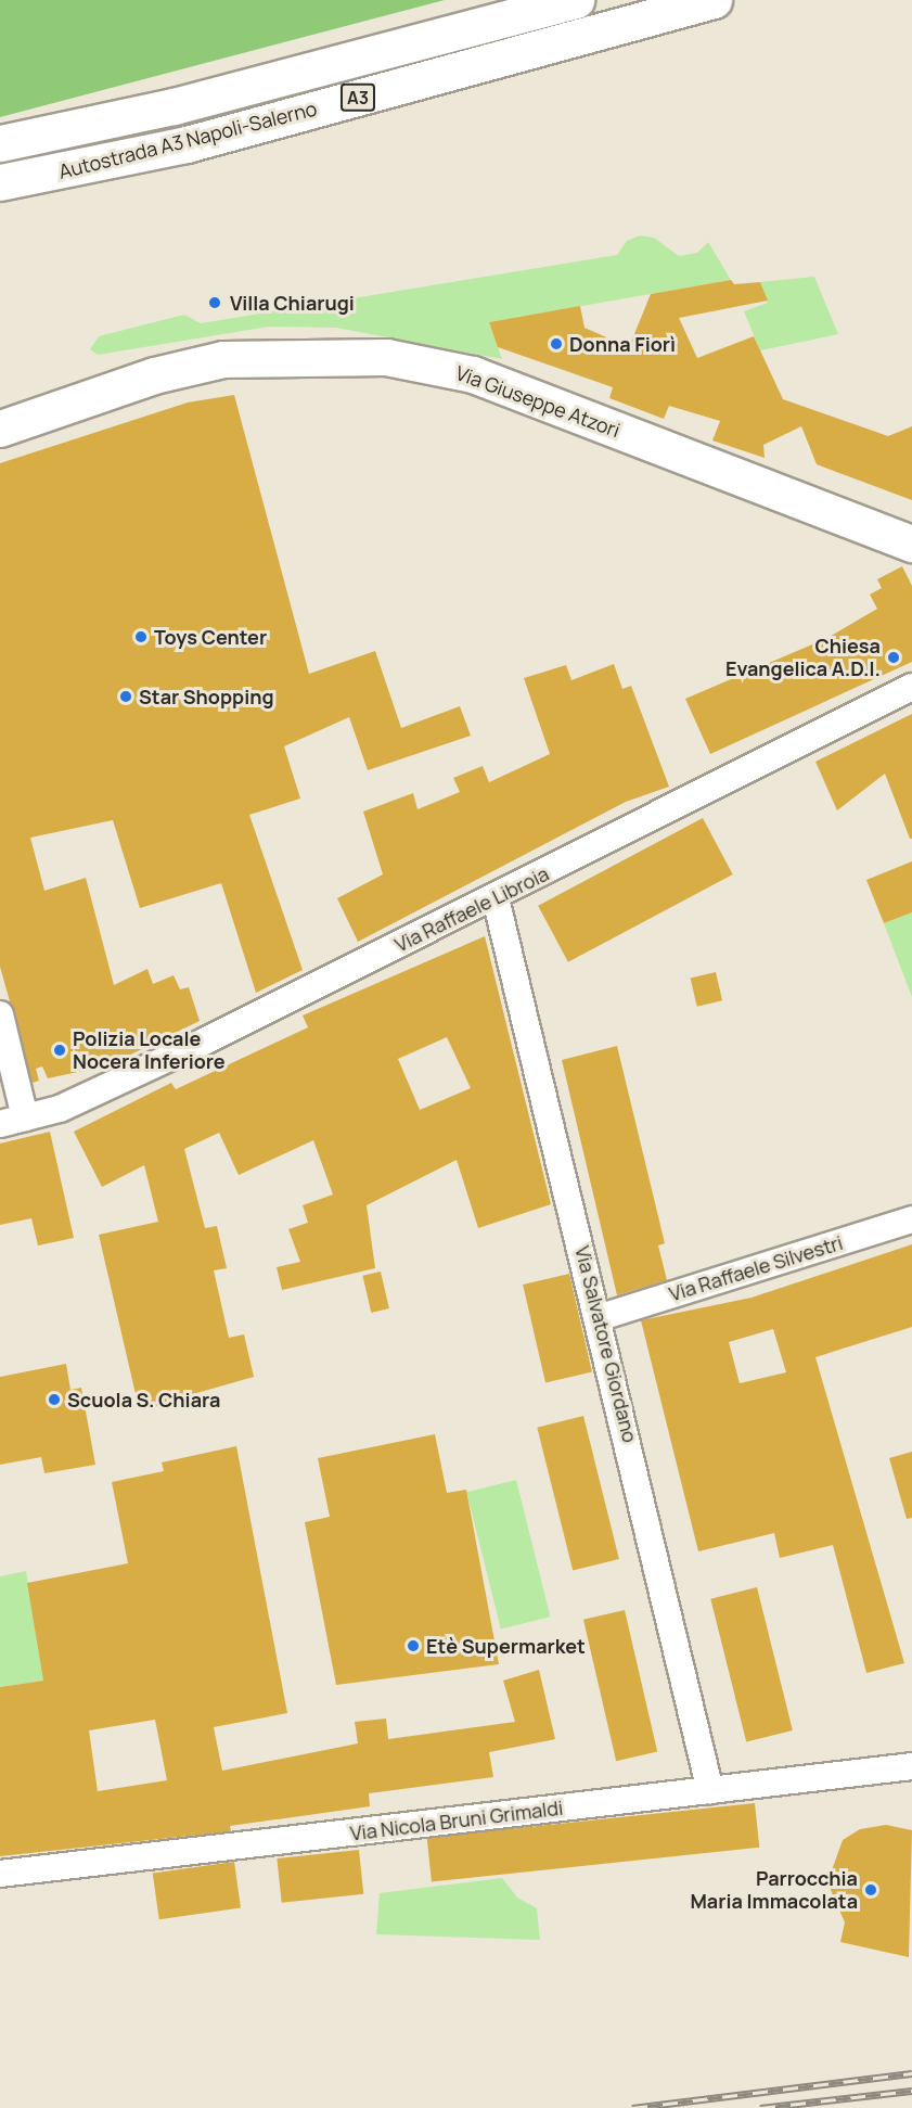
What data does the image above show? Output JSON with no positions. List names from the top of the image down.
{
  "streets": {
    "main road": ["A3", "Autostrada A3 Napoli-Salerno", "Via Giuseppe Atzori"],
    "street": [
      "Via Raffaele Libroia",
      "Via Raffaele Silvestri",
      "Via Salvatore Giordano",
      "Via Nicola Bruni Grimaldi"
    ]
  },
  "crossings": [
    ["Via Raffaele Libroia", "Via Salvatore Giordano"],
    ["Via Raffaele Silvestri", "Via Salvatore Giordano"],
    ["Via Salvatore Giordano", "Via Nicola Bruni Grimaldi"]
  ],
  "places": [
    "Villa Chiarugi",
    "Donna Fiorì",
    "Toys Center",
    "Chiesa Evangelica A.D.I.",
    "Star Shopping",
    "Polizia Locale Nocera Inferiore",
    "Scuola S. Chiara",
    "Etè Supermarket",
    "Parrocchia Maria Immacolata"
  ]
}
